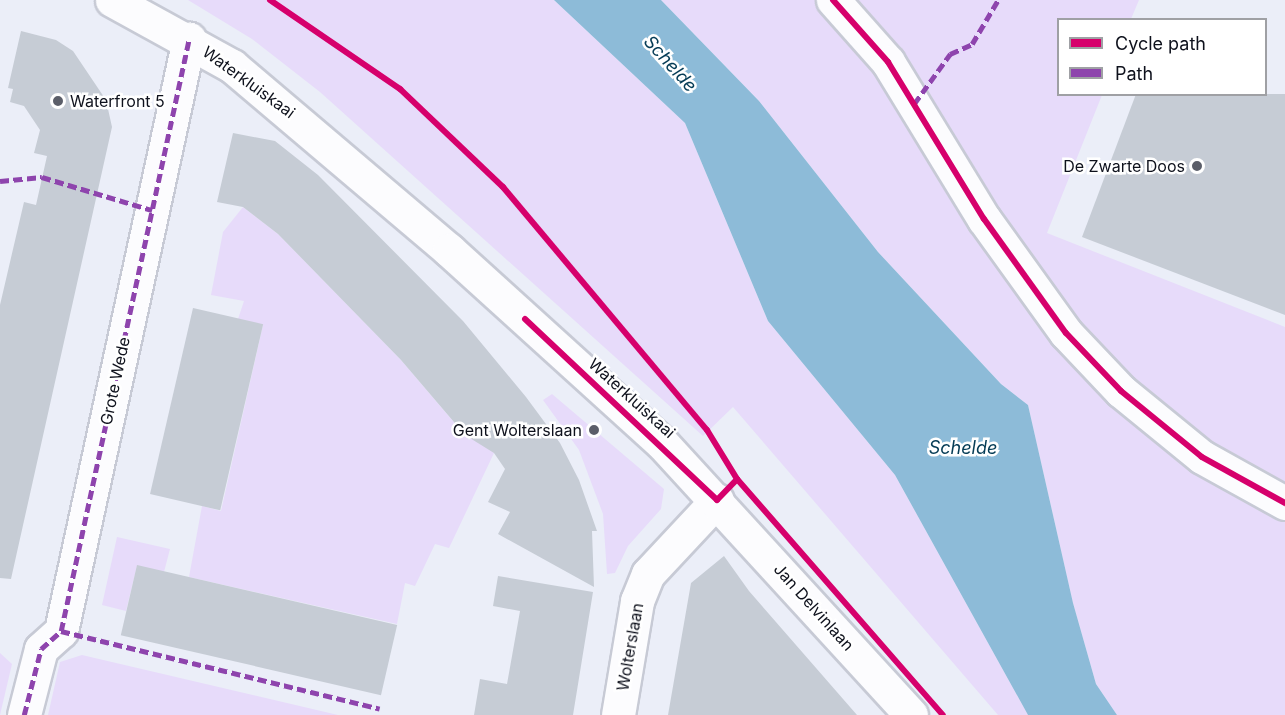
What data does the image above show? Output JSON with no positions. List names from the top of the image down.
{
  "streets": {
    "street": [
      "Waterkluiskaai",
      "Grote Wede",
      "Jan Delvinlaan",
      "Wolterslaan"
    ]
  },
  "crossings": [
    ["Waterkluiskaai", "Grote Wede"],
    ["Waterkluiskaai", "Jan Delvinlaan"],
    ["Waterkluiskaai", "Wolterslaan"],
    ["Jan Delvinlaan", "Wolterslaan"]
  ],
  "water": ["Schelde"],
  "places": ["Waterfront 5", "De Zwarte Doos", "Gent Wolterslaan"],
  "legend": ["Cycle path", "Path"]
}
